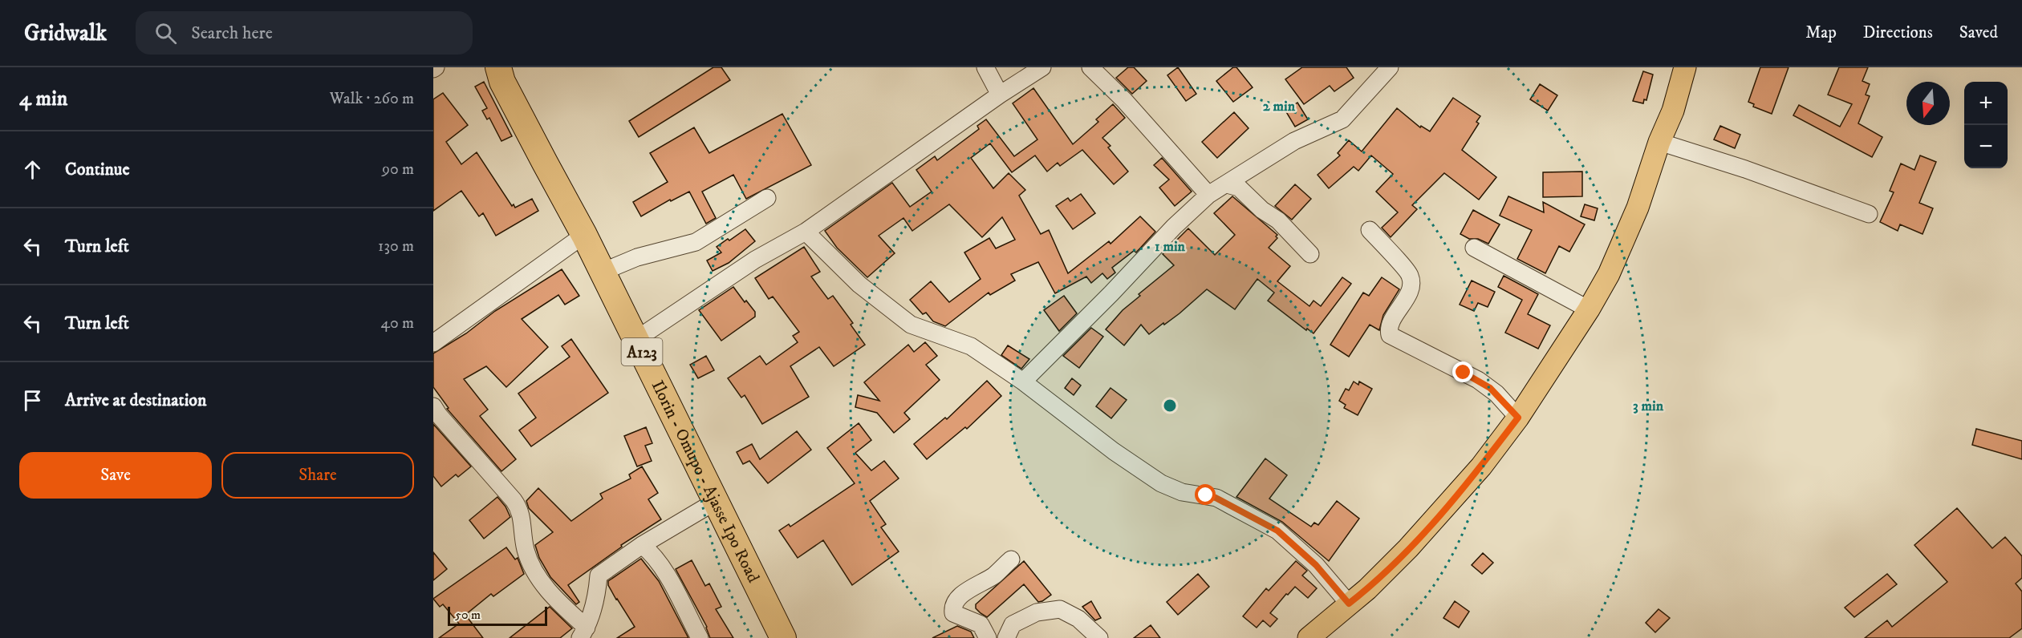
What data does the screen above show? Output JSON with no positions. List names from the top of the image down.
{
  "streets": {
    "highway": ["A123", "Ilorin - Omupo - Ajasse Ipo Road"]
  },
  "scale_bar": "50 m",
  "north": "bottom",
  "page": {
    "header": "Gridwalk",
    "search": "Search here",
    "nav": ["Map", "Directions", "Saved"],
    "heading": ["4 min", "Walk · 260 m"],
    "map_buttons": ["+", "−"],
    "list": [
      ["Continue", "90 m"],
      ["Turn left", "130 m"],
      ["Turn left", "40 m"],
      "Arrive at destination"
    ],
    "buttons": ["Save", "Share"],
    "scale": "50 m"
  },
  "rings": ["2 min", "1 min", "3 min"]
}
